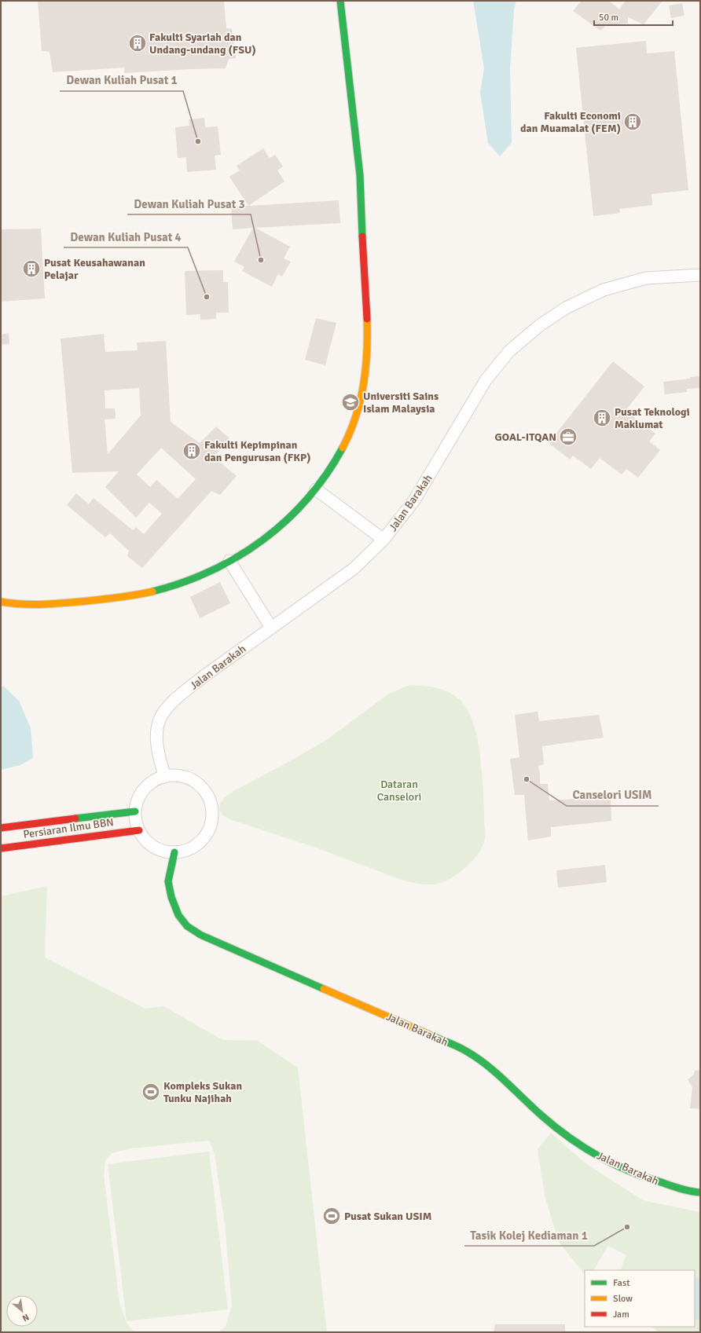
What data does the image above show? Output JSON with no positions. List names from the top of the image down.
{
  "streets": {
    "street": ["Jalan Barakah", "Persiaran Ilmu BBN"]
  },
  "crossings": [
    ["Jalan Barakah", "Persiaran Ilmu BBN"]
  ],
  "parks": ["Dataran Canselori"],
  "places": {
    "building": [
      "Fakulti Syariah dan Undang-undang (FSU)",
      "Fakulti Economi dan Muamalat (FEM)",
      "Pusat Keusahawanan Pelajar",
      "Pusat Teknologi Maklumat",
      "Fakulti Kepimpinan dan Pengurusan (FKP)"
    ],
    "other": [
      "Dewan Kuliah Pusat 1",
      "Dewan Kuliah Pusat 3",
      "Dewan Kuliah Pusat 4",
      "Canselori USIM",
      "Tasik Kolej Kediaman 1"
    ],
    "school or university": ["Universiti Sains Islam Malaysia"],
    "office": ["GOAL-ITQAN"],
    "sports": ["Kompleks Sukan Tunku Najihah", "Pusat Sukan USIM"]
  },
  "legend": ["Fast", "Slow", "Jam"],
  "scale_bar": "50 m",
  "north": "bottom right"
}
